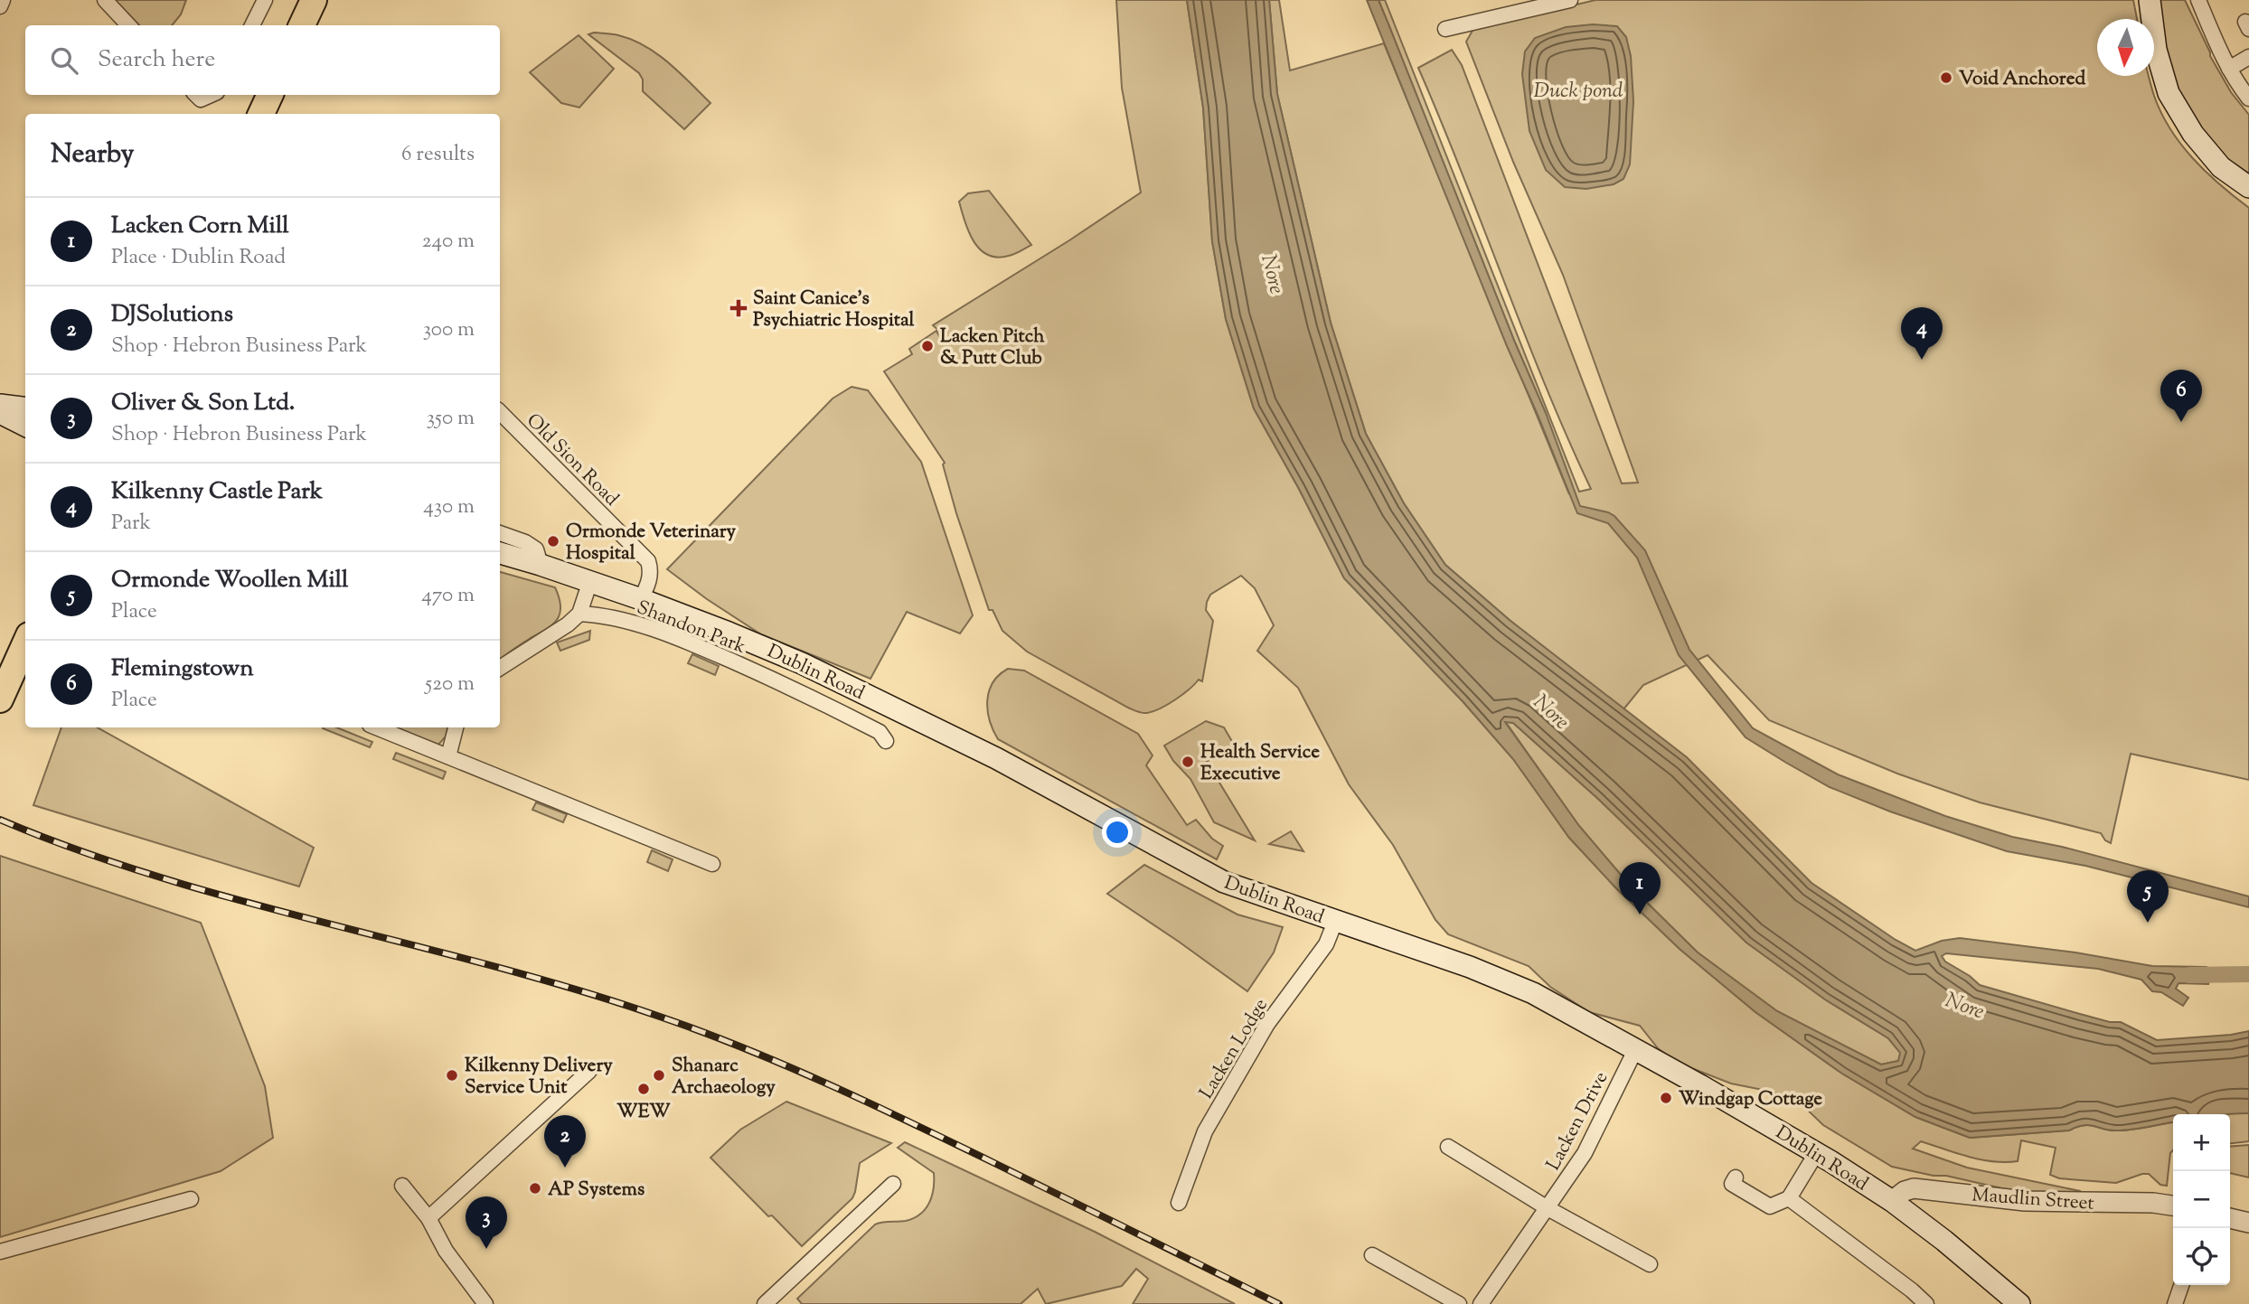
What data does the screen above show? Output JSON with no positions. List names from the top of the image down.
{
  "streets": {
    "main road": ["Dublin Road"],
    "street": [
      "Old Sion Road",
      "Shandon Park",
      "Lacken Lodge",
      "Lacken Drive",
      "Maudlin Street"
    ]
  },
  "crossings": [
    ["Old Sion Road", "Dublin Road"],
    ["Dublin Road", "Lacken Lodge"],
    ["Dublin Road", "Lacken Drive"],
    ["Dublin Road", "Maudlin Street"]
  ],
  "water": ["Duck pond", "Nore"],
  "places": {
    "other": [
      "Void Anchored",
      "Lacken Pitch & Putt Club",
      "Ormonde Veterinary Hospital",
      "Health Service Executive",
      "Kilkenny Delivery Service Unit",
      "Shanarc Archaeology",
      "WEW",
      "Windgap Cottage",
      "AP Systems"
    ],
    "health": ["Saint Canice's Psychiatric Hospital"]
  },
  "north": "bottom",
  "page": {
    "search": "Search here",
    "heading": ["Nearby", "6 results"],
    "list": [
      {
        "mark": "1",
        "name": "Lacken Corn Mill",
        "note": "Place · Dublin Road",
        "value": "240 m"
      },
      {
        "mark": "2",
        "name": "DJSolutions",
        "note": "Shop · Hebron Business Park",
        "value": "300 m"
      },
      {
        "mark": "3",
        "name": "Oliver & Son Ltd.",
        "note": "Shop · Hebron Business Park",
        "value": "350 m"
      },
      {
        "mark": "4",
        "name": "Kilkenny Castle Park",
        "note": "Park",
        "value": "430 m"
      },
      {
        "mark": "5",
        "name": "Ormonde Woollen Mill",
        "note": "Place",
        "value": "470 m"
      },
      {
        "mark": "6",
        "name": "Flemingstown",
        "note": "Place",
        "value": "520 m"
      }
    ],
    "pins": [
      "4",
      "6",
      "1",
      "5",
      "2",
      "3"
    ],
    "map_buttons": ["+", "−"]
  }
}
